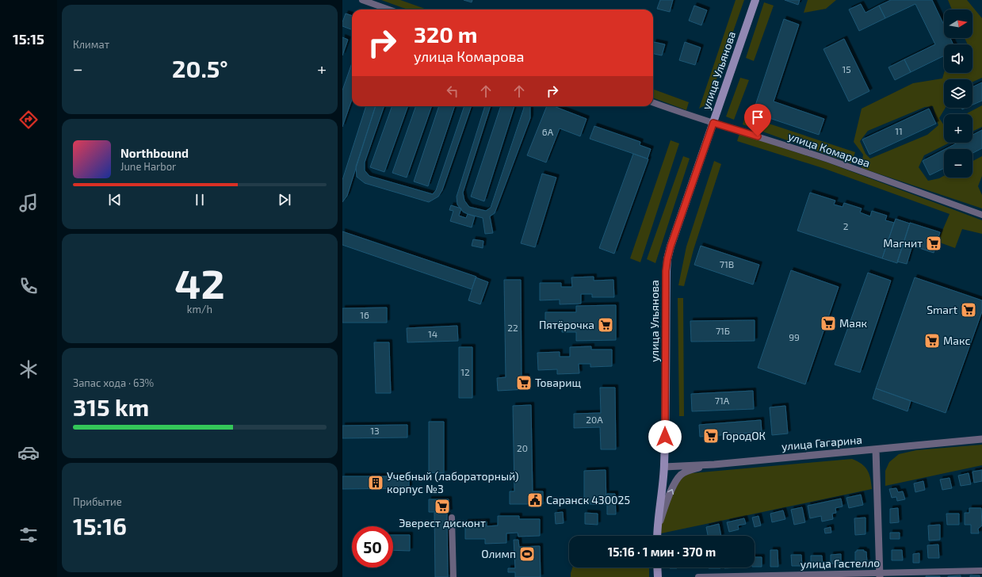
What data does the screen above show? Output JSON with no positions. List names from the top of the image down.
{
  "streets": {
    "main road": ["улица Ульянова"],
    "street": ["улица Комарова", "улица Гагарина", "улица Гастелло"]
  },
  "crossings": [
    ["улица Ульянова", "улица Комарова"],
    ["улица Ульянова", "улица Гагарина"]
  ],
  "places": {
    "supermarket": [
      "Магнит",
      "Smart",
      "Маяк",
      "Пятёрочка",
      "Макс",
      "Товарищ",
      "ГородОК",
      "Эверест дисконт"
    ],
    "building": ["Учебный (лабораторный) корпус №3"],
    "public building": ["Саранск 430025"],
    "sports": ["Олимп"]
  },
  "house_numbers": [
    "15",
    "11",
    "6А",
    "2",
    "71В",
    "16",
    "22",
    "71Б",
    "14",
    "99",
    "12",
    "71А",
    "20А",
    "13",
    "20"
  ],
  "north": "right",
  "page": {
    "tabs": "15:15",
    "tile": [
      "Климат",
      ["42", "km/h"],
      ["Запас хода · 63%", "315 km"],
      ["Прибытие", "15:16"]
    ],
    "map_buttons": ["+", "−"],
    "turn": ["320 m", "улица Комарова"],
    "heat": ["−", "20.5°", "+"],
    "song": ["Northbound", "June Harbor"],
    "limit": "50",
    "trip": "15:16 · 1 мин · 370 m"
  }
}
